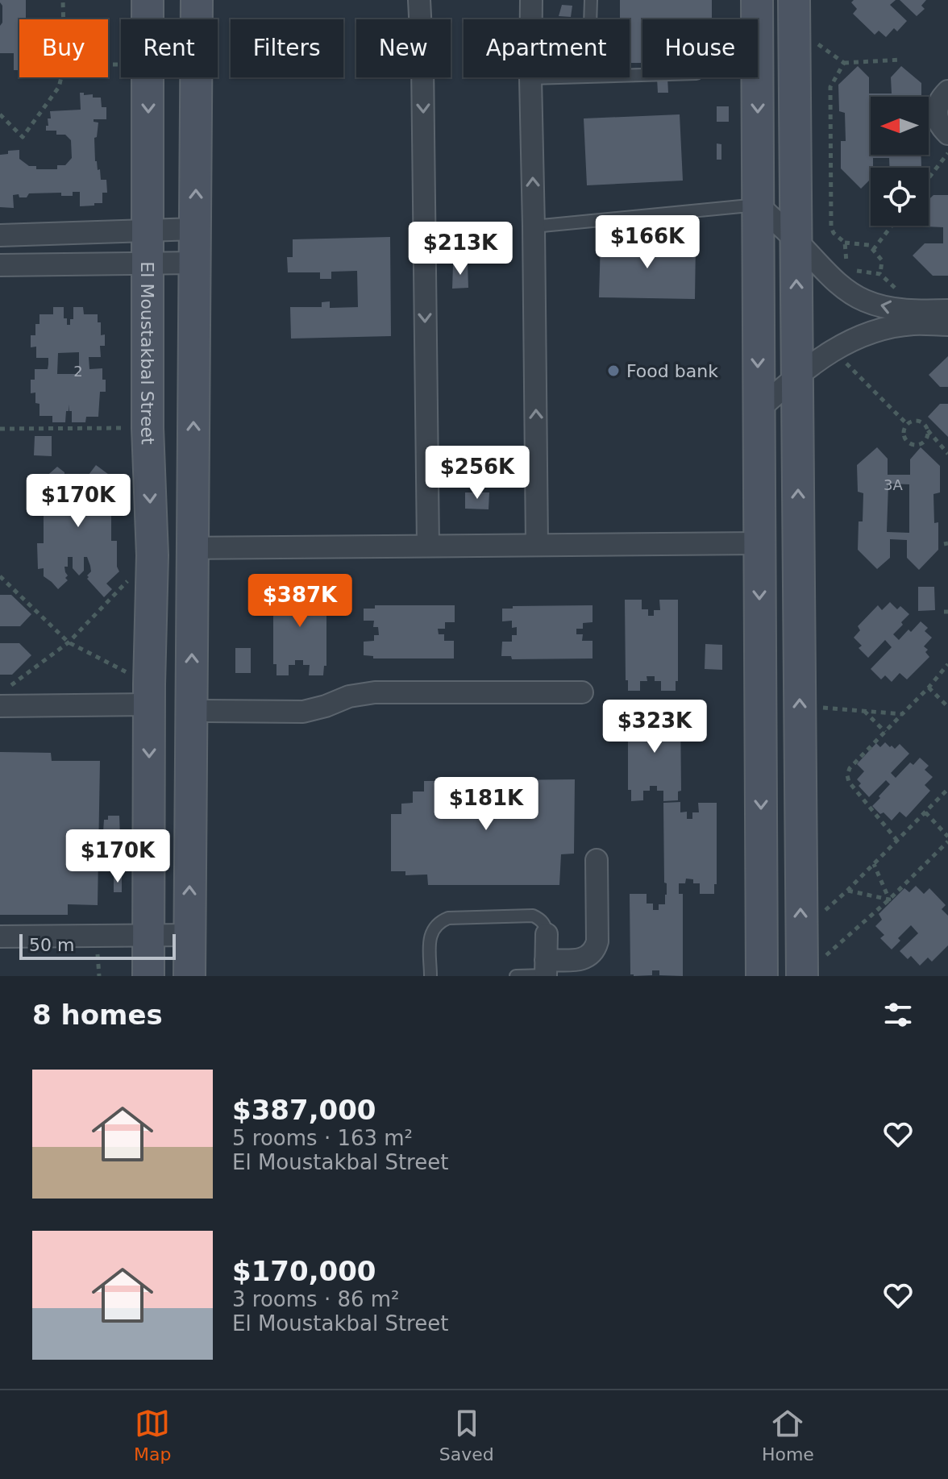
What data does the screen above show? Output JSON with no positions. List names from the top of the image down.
{
  "streets": {
    "street": ["El Moustakbal Street"]
  },
  "places": ["Food bank"],
  "house_numbers": ["2", "3A"],
  "scale_bar": "50 m",
  "north": "left",
  "page": {
    "chip": [
      "Buy",
      "Rent",
      "Filters",
      "New",
      "Apartment",
      "House"
    ],
    "price": [
      "$166K",
      "$213K",
      "$256K",
      "$170K",
      "$387K",
      "$323K",
      "$181K",
      "$170K"
    ],
    "scale": "50 m",
    "heading": "8 homes",
    "list": [
      {
        "name": "$387,000",
        "note": "5 rooms · 163 m² · El Moustakbal Street"
      },
      {
        "name": "$170,000",
        "note": "3 rooms · 86 m² · El Moustakbal Street"
      }
    ],
    "tabs": ["Map", "Saved", "Home"]
  }
}
